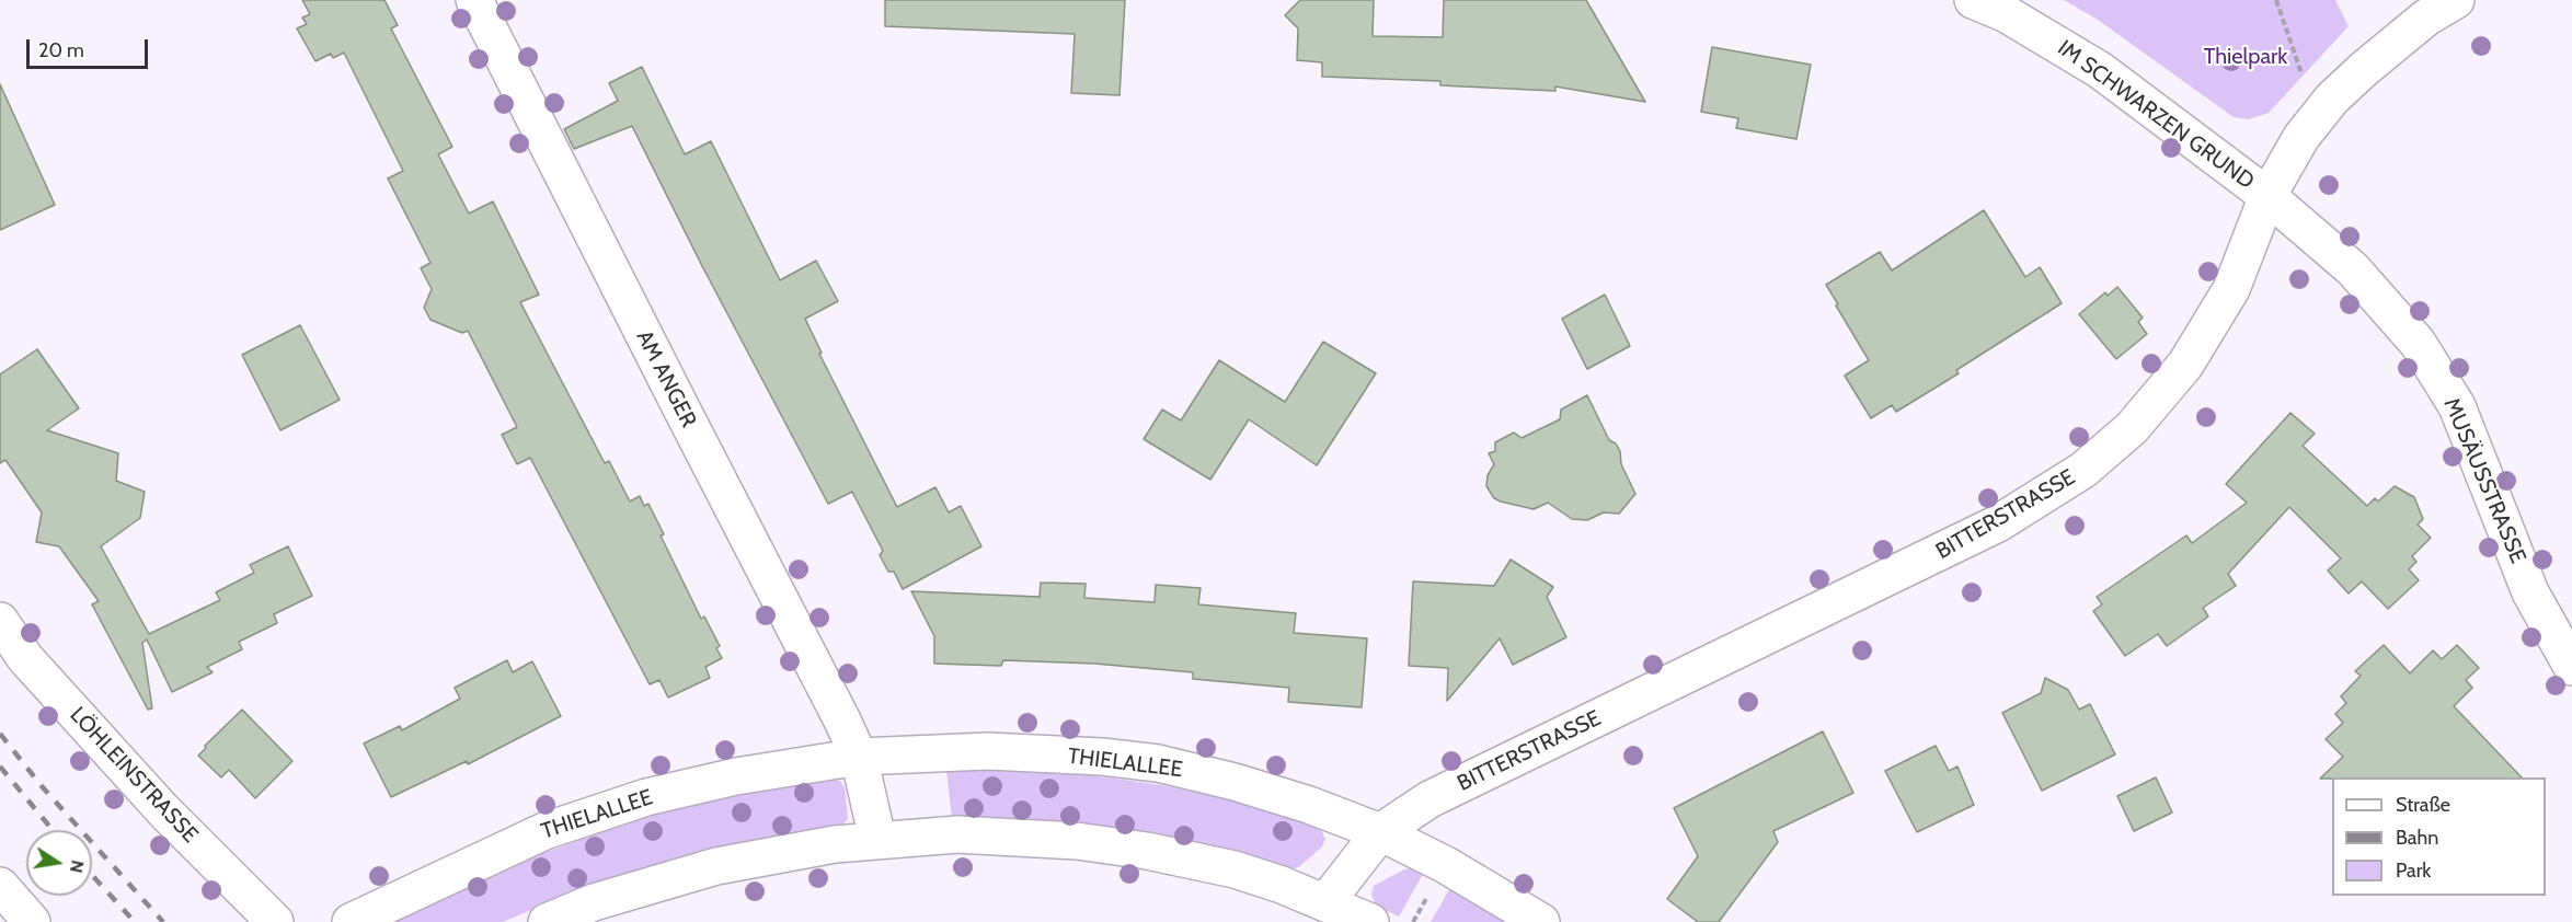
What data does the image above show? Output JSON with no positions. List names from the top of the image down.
{
  "streets": {
    "street": [
      "IM SCHWARZEN GRUND",
      "AM ANGER",
      "MUSÄUSSTRASSE",
      "BITTERSTRASSE",
      "THIELALLEE",
      "LÖHLEINSTRASSE"
    ]
  },
  "crossings": [
    ["IM SCHWARZEN GRUND", "MUSÄUSSTRASSE"],
    ["IM SCHWARZEN GRUND", "BITTERSTRASSE"],
    ["AM ANGER", "THIELALLEE"],
    ["MUSÄUSSTRASSE", "BITTERSTRASSE"],
    ["BITTERSTRASSE", "THIELALLEE"]
  ],
  "parks": ["Thielpark"],
  "legend": ["Straße", "Bahn", "Park"],
  "scale_bar": "20 m",
  "north": "right"
}
